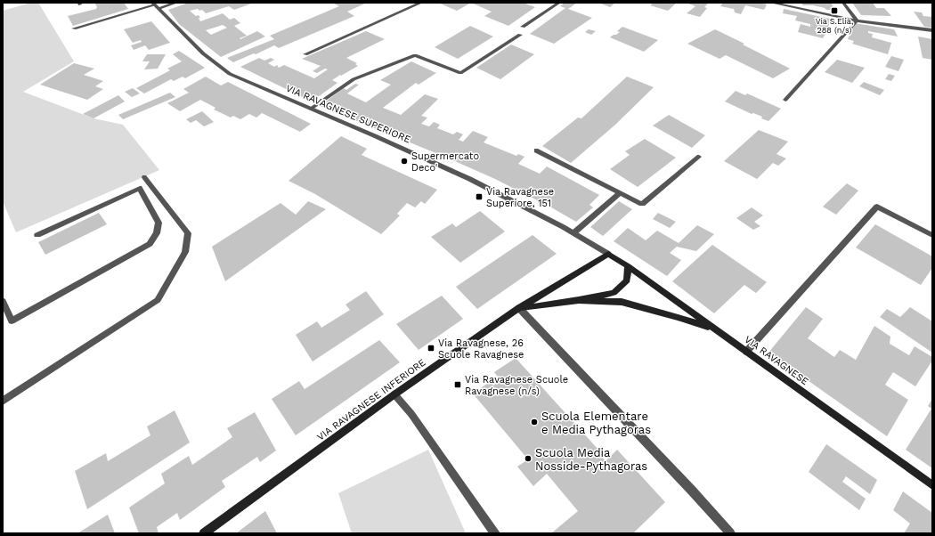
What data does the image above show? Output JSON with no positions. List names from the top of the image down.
{
  "streets": {
    "main road": ["VIA RAVAGNESE", "VIA RAVAGNESE INFERIORE"],
    "street": ["VIA RAVAGNESE SUPERIORE"]
  },
  "crossings": [
    ["VIA RAVAGNESE SUPERIORE", "VIA RAVAGNESE"],
    ["VIA RAVAGNESE SUPERIORE", "VIA RAVAGNESE INFERIORE"],
    ["VIA RAVAGNESE", "VIA RAVAGNESE INFERIORE"]
  ],
  "places": {
    "transit": [
      "Via S.Elia, 288 (n/s)",
      "Via Ravagnese Superiore, 151",
      "Via Ravagnese, 26 Scuole Ravagnese",
      "Via Ravagnese Scuole Ravagnese (n/s)"
    ],
    "other": ["Supermercato Deco'", "Scuola Elementare e Media Pythagoras", "Scuola Media Nosside-Pythagoras"]
  }
}
